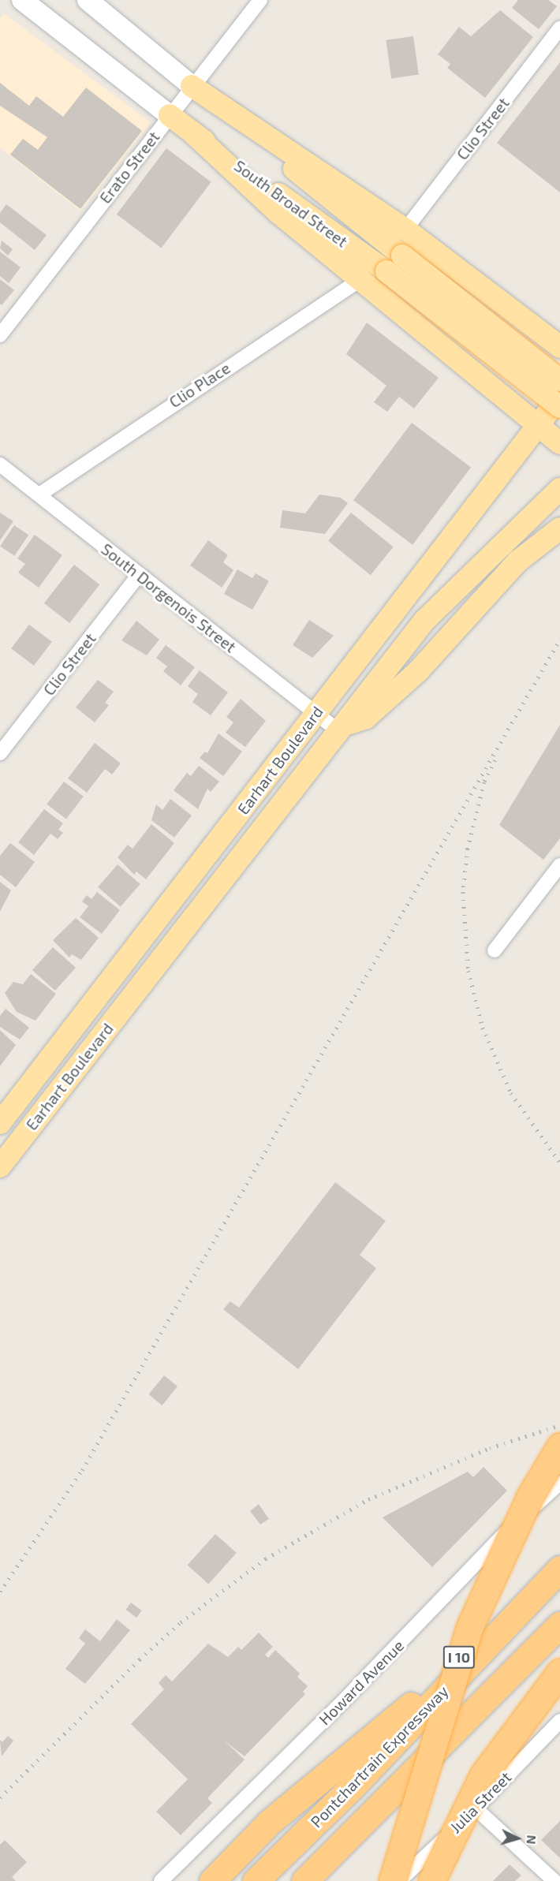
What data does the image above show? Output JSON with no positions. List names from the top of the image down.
{
  "streets": {
    "highway": ["I 10", "Pontchartrain Expressway"],
    "main road": ["South Broad Street", "Earhart Boulevard"],
    "street": [
      "Clio Street",
      "Erato Street",
      "Clio Place",
      "South Dorgenois Street",
      "Howard Avenue",
      "Julia Street"
    ]
  },
  "crossings": [
    ["Clio Street", "South Dorgenois Street"],
    ["Erato Street", "South Broad Street"],
    ["Clio Place", "South Dorgenois Street"],
    ["South Dorgenois Street", "Earhart Boulevard"]
  ],
  "north": "right"
}
